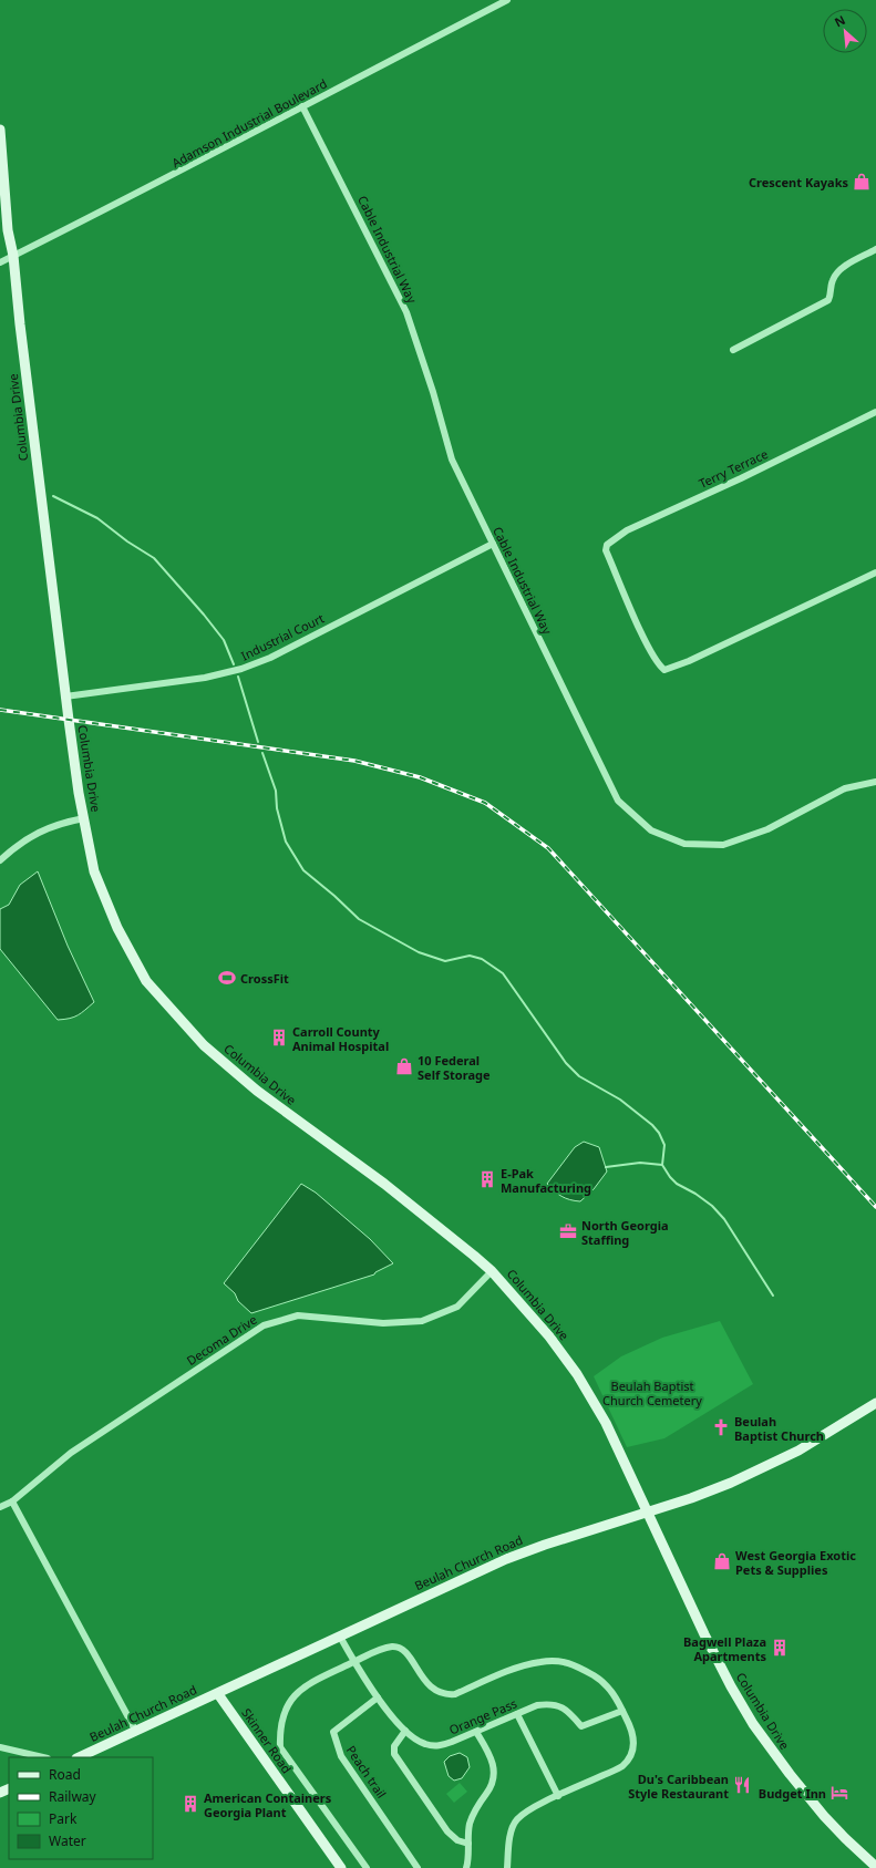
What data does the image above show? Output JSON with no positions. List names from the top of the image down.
{
  "streets": {
    "main road": ["Columbia Drive", "Beulah Church Road", "Skinner Road"],
    "street": [
      "Adamson Industrial Boulevard",
      "Cable Industrial Way",
      "Terry Terrace",
      "Industrial Court",
      "Decoma Drive",
      "Orange Pass",
      "Peach trail"
    ]
  },
  "crossings": [
    ["Adamson Industrial Boulevard", "Cable Industrial Way"],
    ["Adamson Industrial Boulevard", "Columbia Drive"],
    ["Cable Industrial Way", "Industrial Court"],
    ["Columbia Drive", "Industrial Court"],
    ["Columbia Drive", "Decoma Drive"],
    ["Columbia Drive", "Beulah Church Road"],
    ["Beulah Church Road", "Orange Pass"],
    ["Beulah Church Road", "Skinner Road"],
    ["Orange Pass", "Peach trail"]
  ],
  "parks": ["Beulah Baptist Church Cemetery"],
  "places": {
    "shop": ["Crescent Kayaks", "10 Federal Self Storage", "West Georgia Exotic Pets & Supplies"],
    "sports": ["CrossFit"],
    "building": [
      "Carroll County Animal Hospital",
      "E-Pak Manufacturing",
      "Bagwell Plaza Apartments",
      "American Containers Georgia Plant"
    ],
    "office": ["North Georgia Staffing"],
    "church": ["Beulah Baptist Church"],
    "restaurant": ["Du's Caribbean Style Restaurant"],
    "hotel": ["Budget Inn"]
  },
  "legend": [
    "Road",
    "Railway",
    "Park",
    "Water"
  ],
  "north": "top left"
}
